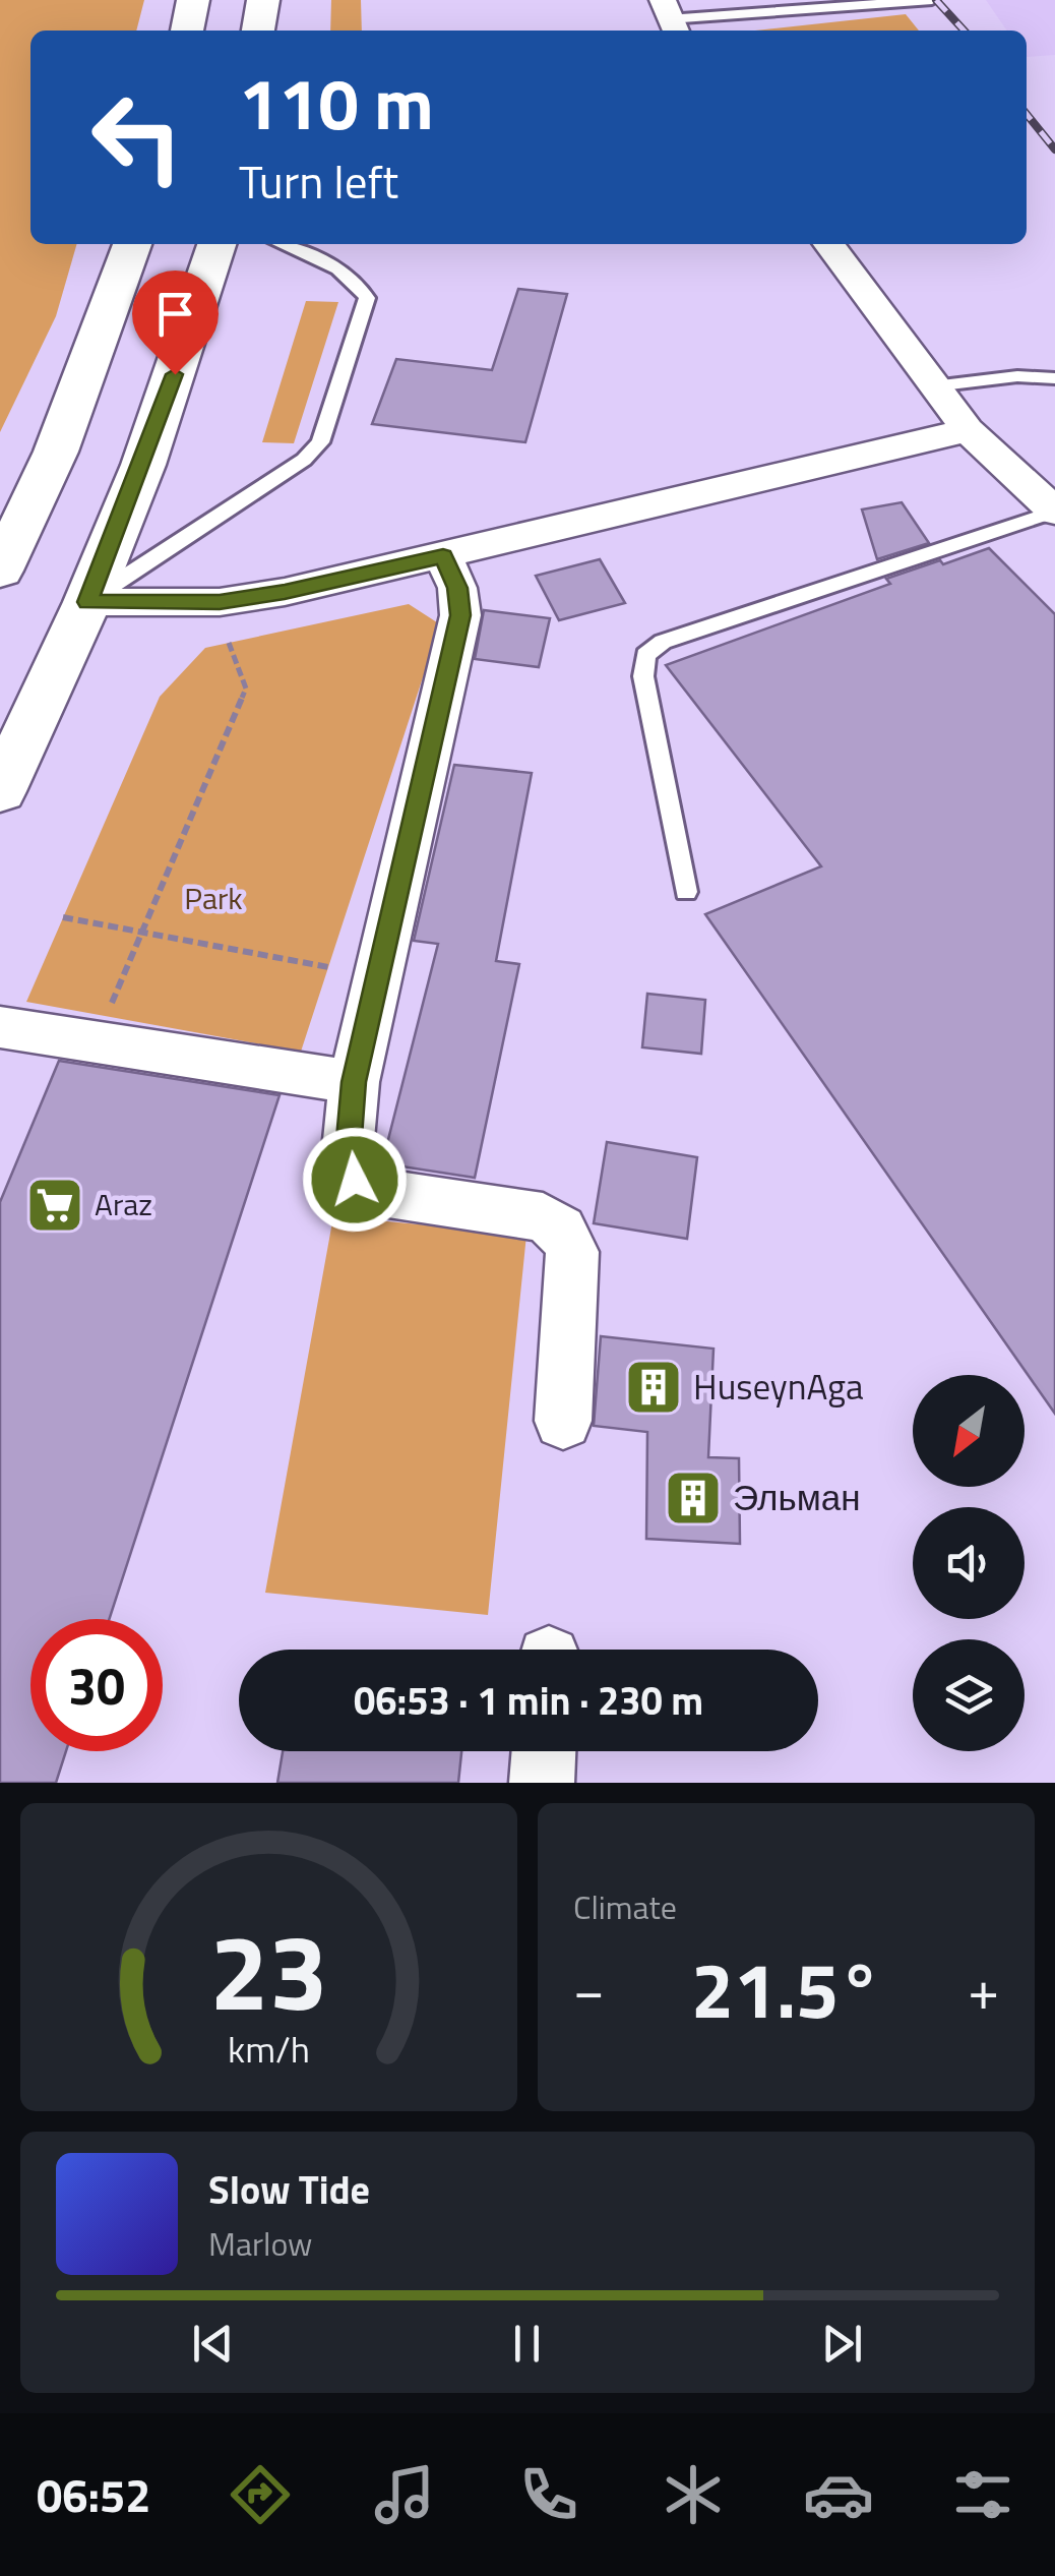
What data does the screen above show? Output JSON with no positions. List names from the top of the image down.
{
  "parks": ["Park"],
  "places": {
    "supermarket": ["Araz"],
    "building": ["HuseynAga", "Эльман"]
  },
  "north": "bottom left",
  "page": {
    "turn": ["110 m", "Turn left"],
    "limit": "30",
    "trip": "06:53 · 1 min · 230 m",
    "tile": "Climate",
    "heat": ["−", "21.5°", "+"],
    "song": ["Slow Tide", "Marlow"],
    "tabs": "06:52",
    "gauge": ["23", "km/h"]
  }
}
